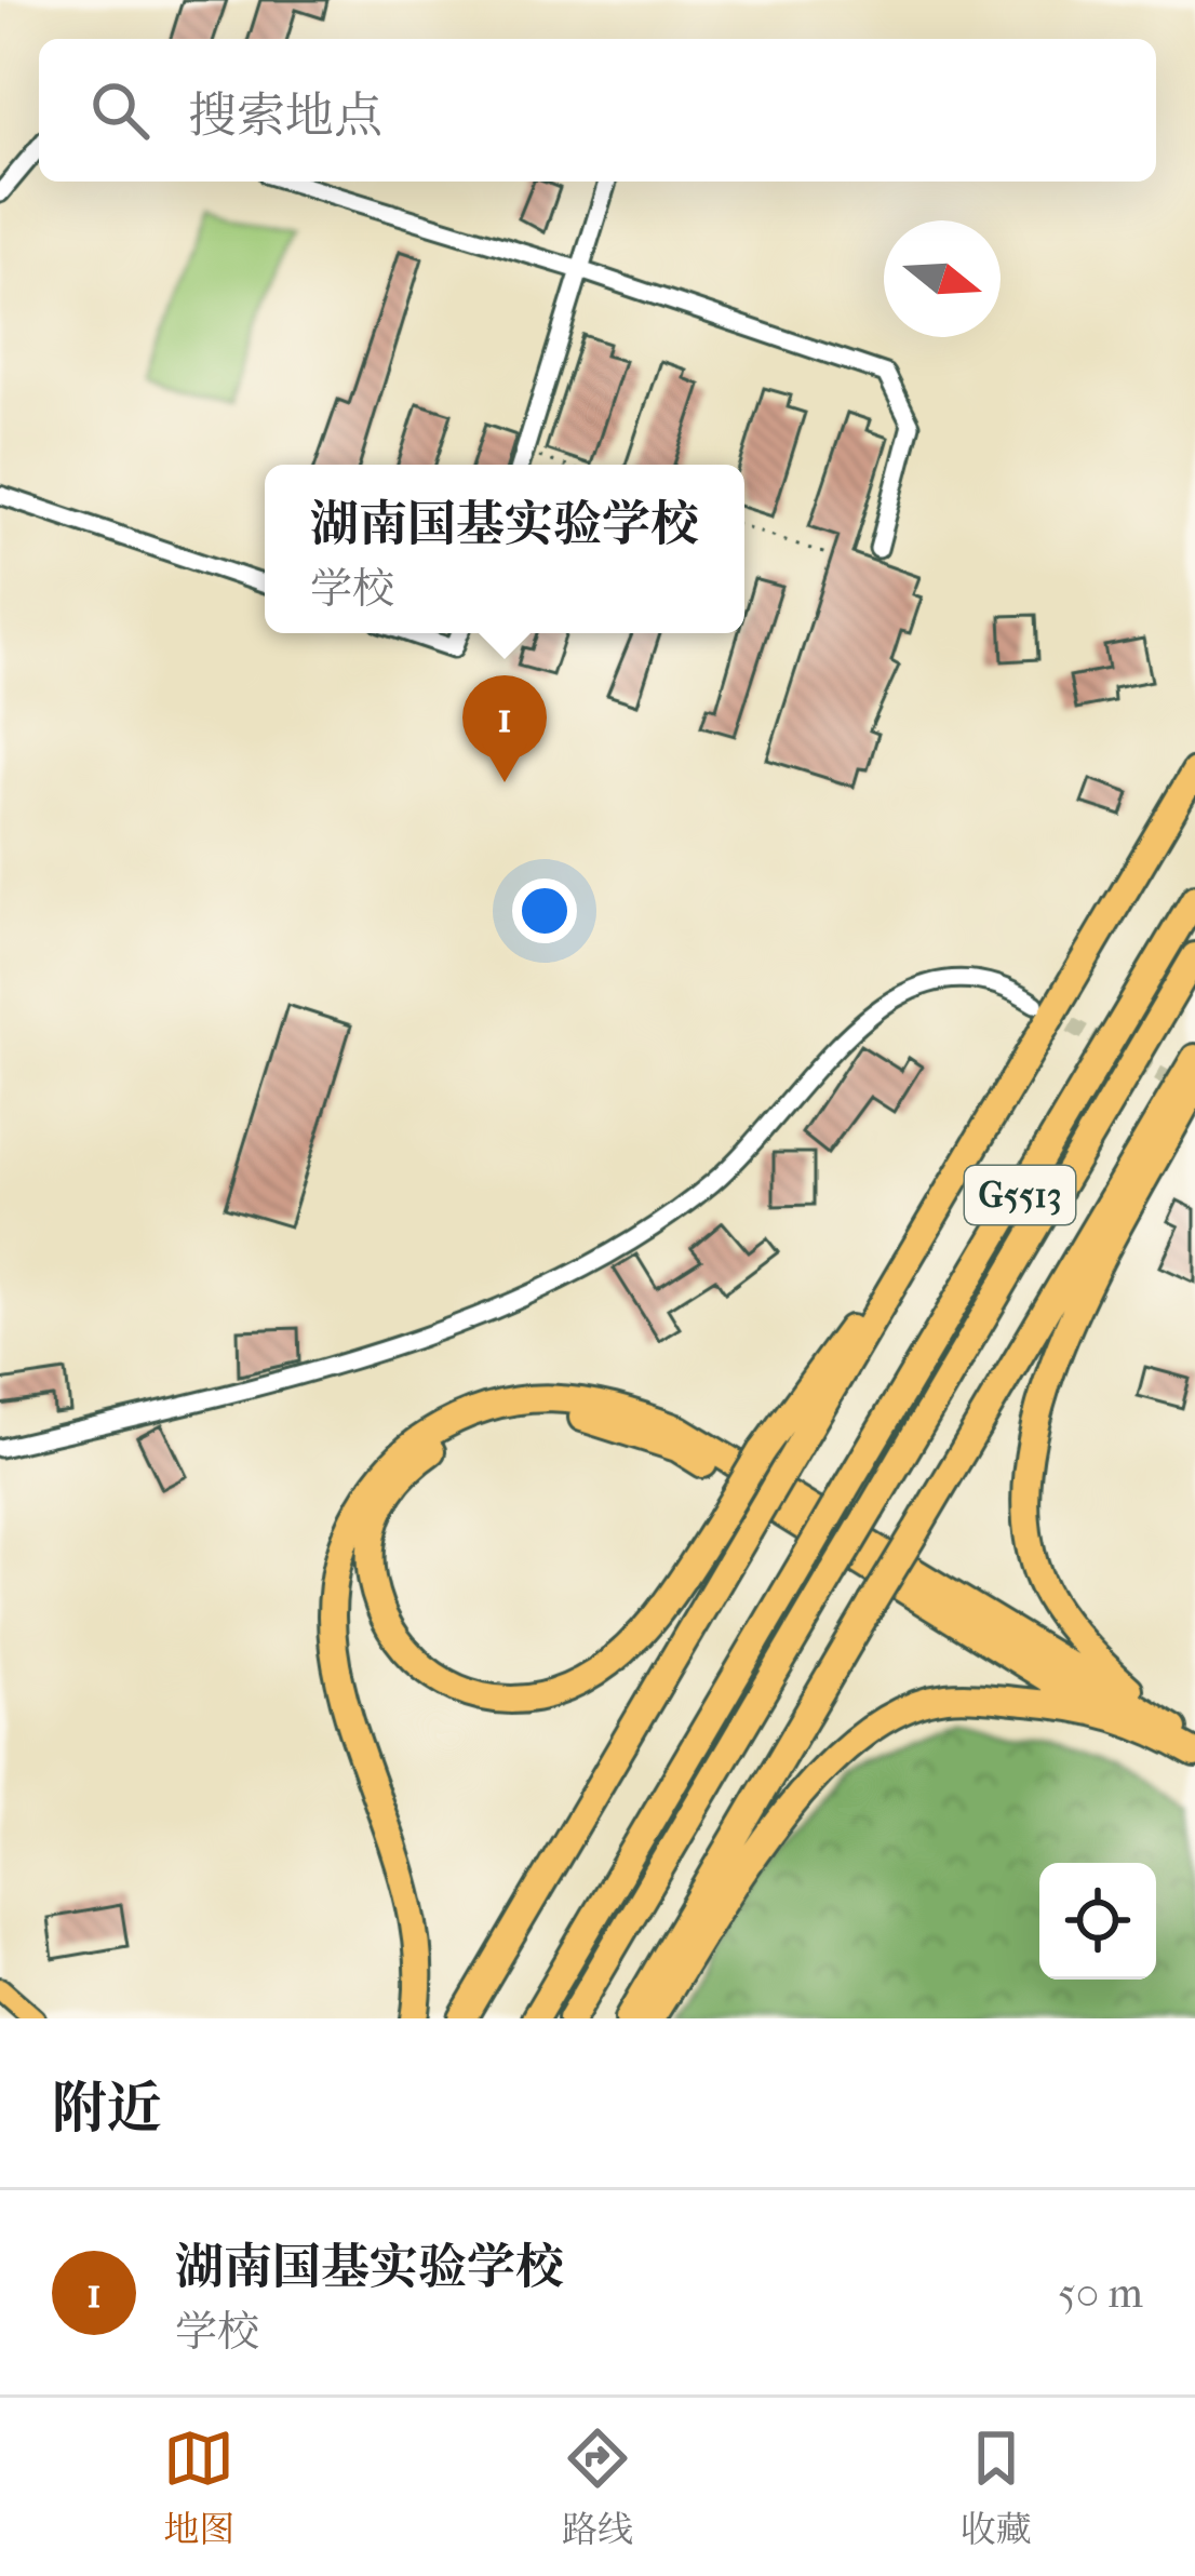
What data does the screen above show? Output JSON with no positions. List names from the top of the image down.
{
  "streets": {
    "highway": ["G5513"]
  },
  "north": "right",
  "page": {
    "search": "搜索地点",
    "popup": ["湖南国基实验学校", "学校"],
    "pins": "1",
    "heading": "附近",
    "list": [
      {
        "mark": "1",
        "name": "湖南国基实验学校",
        "note": "学校",
        "value": "50 m"
      }
    ],
    "nav": ["地图", "路线", "收藏"]
  }
}
